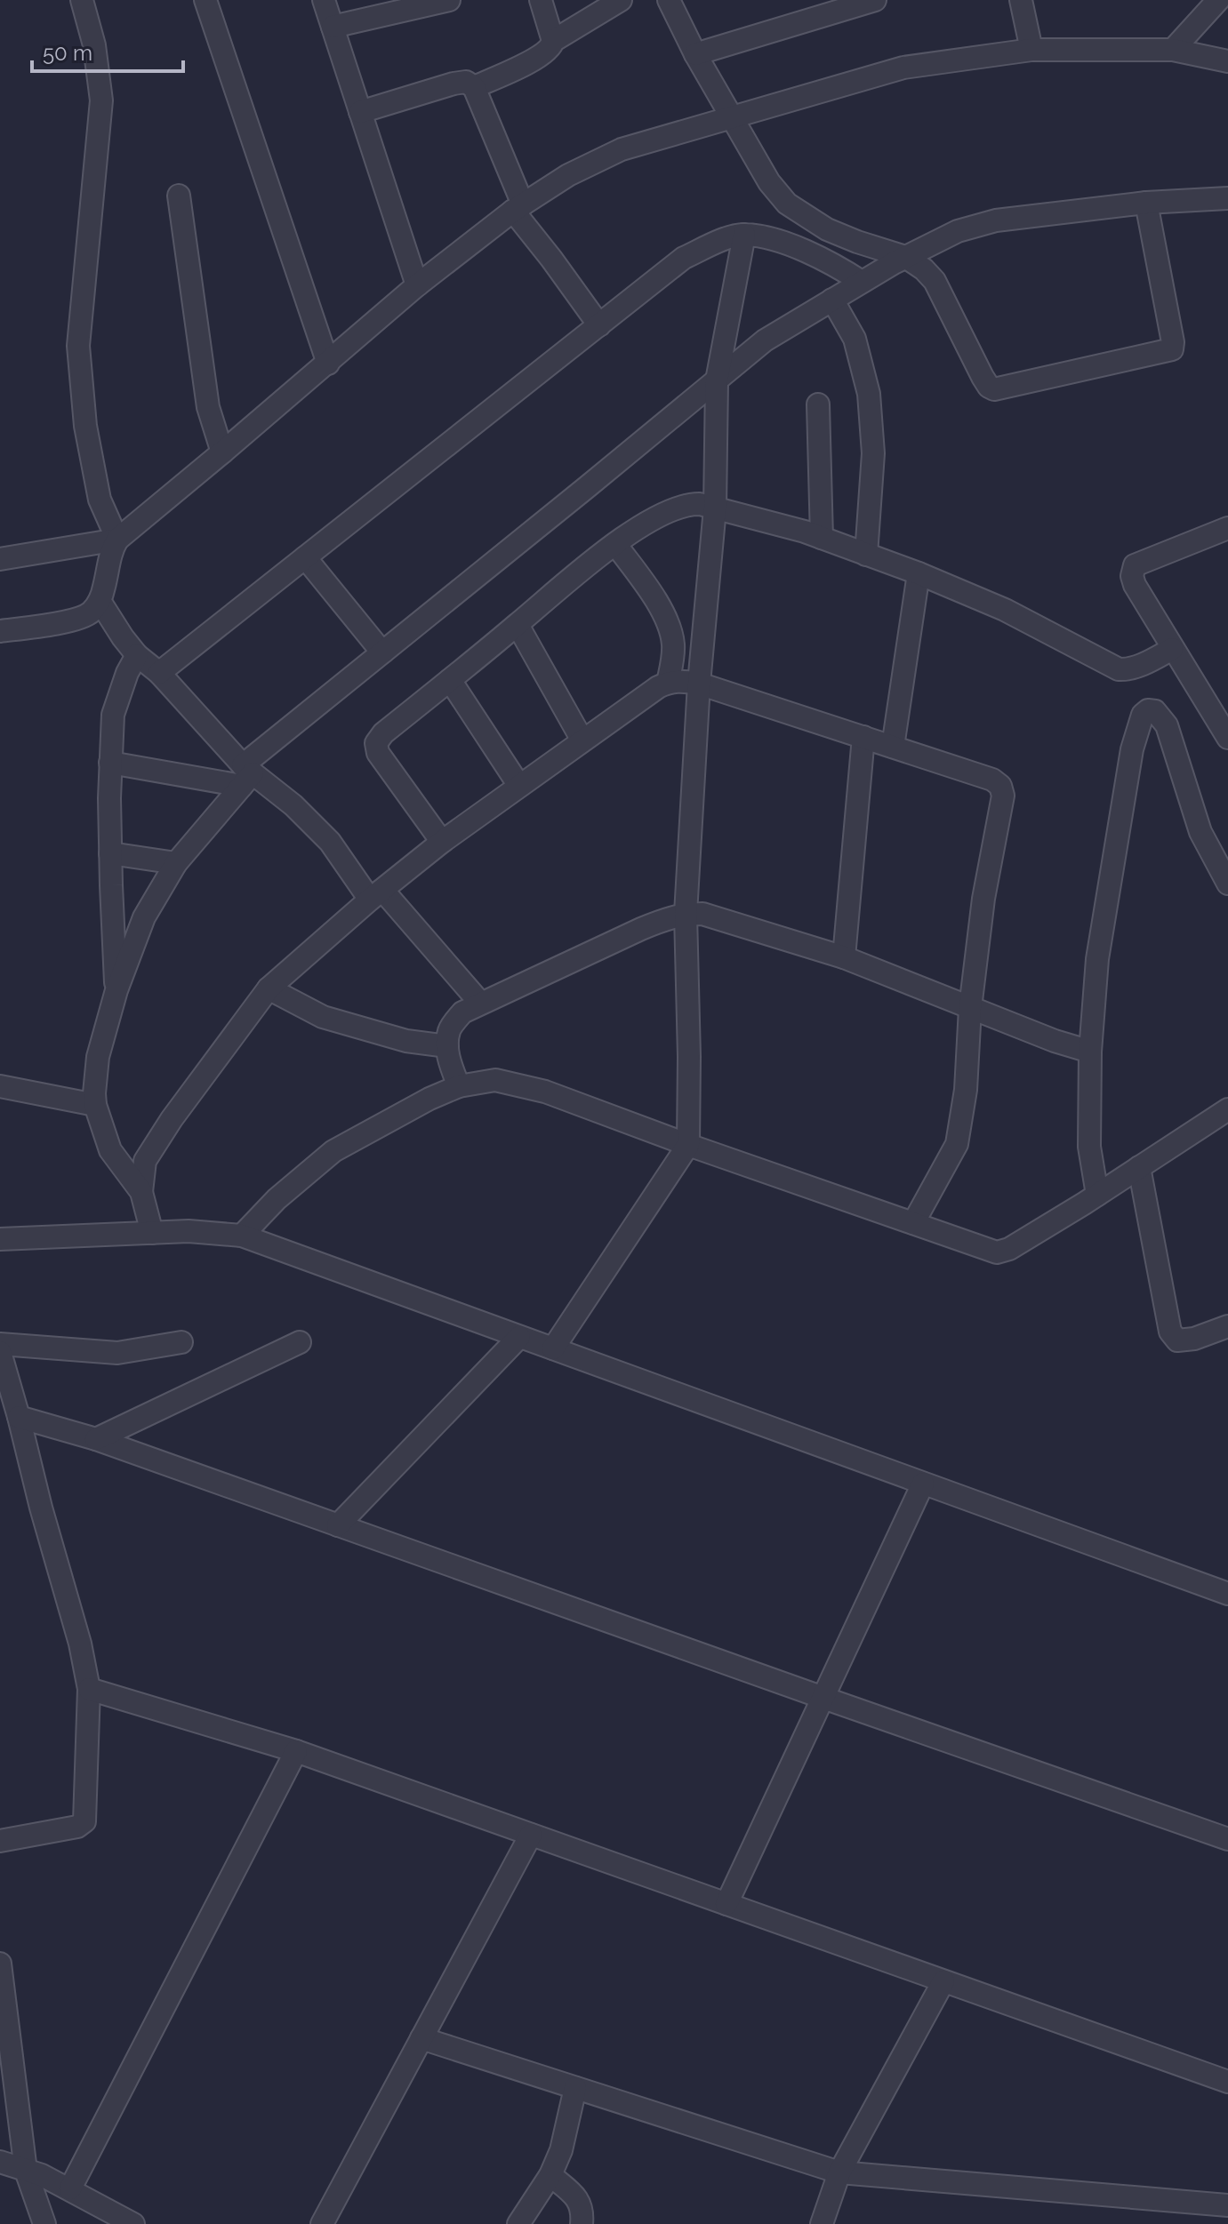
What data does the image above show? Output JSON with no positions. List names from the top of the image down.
{
  "scale_bar": "50 m"
}
